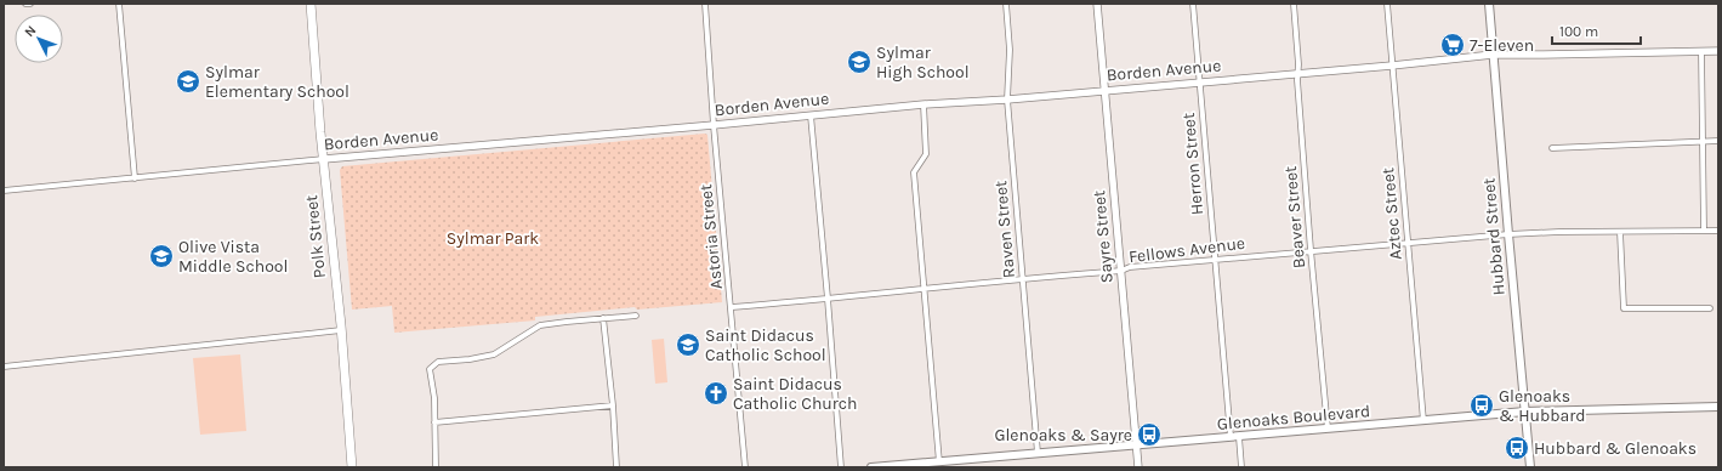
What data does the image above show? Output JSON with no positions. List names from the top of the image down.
{
  "streets": {
    "main road": ["Polk Street", "Hubbard Street", "Glenoaks Boulevard"],
    "street": [
      "Borden Avenue",
      "Herron Street",
      "Aztec Street",
      "Beaver Street",
      "Raven Street",
      "Astoria Street",
      "Sayre Street",
      "Fellows Avenue"
    ]
  },
  "crossings": [
    ["Borden Avenue", "Herron Street"],
    ["Borden Avenue", "Aztec Street"],
    ["Borden Avenue", "Beaver Street"],
    ["Borden Avenue", "Raven Street"],
    ["Borden Avenue", "Polk Street"],
    ["Borden Avenue", "Astoria Street"],
    ["Borden Avenue", "Sayre Street"],
    ["Borden Avenue", "Hubbard Street"],
    ["Herron Street", "Fellows Avenue"],
    ["Herron Street", "Glenoaks Boulevard"],
    ["Aztec Street", "Fellows Avenue"],
    ["Aztec Street", "Glenoaks Boulevard"],
    ["Beaver Street", "Fellows Avenue"],
    ["Beaver Street", "Glenoaks Boulevard"],
    ["Raven Street", "Fellows Avenue"],
    ["Raven Street", "Glenoaks Boulevard"],
    ["Astoria Street", "Fellows Avenue"],
    ["Sayre Street", "Fellows Avenue"],
    ["Sayre Street", "Glenoaks Boulevard"],
    ["Hubbard Street", "Fellows Avenue"],
    ["Hubbard Street", "Glenoaks Boulevard"]
  ],
  "parks": ["Sylmar Park"],
  "places": {
    "supermarket": ["7-Eleven"],
    "school or university": [
      "Sylmar High School",
      "Sylmar Elementary School",
      "Olive Vista Middle School",
      "Saint Didacus Catholic School"
    ],
    "church": ["Saint Didacus Catholic Church"],
    "bus stop": ["Glenoaks & Hubbard", "Glenoaks & Sayre", "Hubbard & Glenoaks"]
  },
  "scale_bar": "100 m",
  "north": "top left"
}
